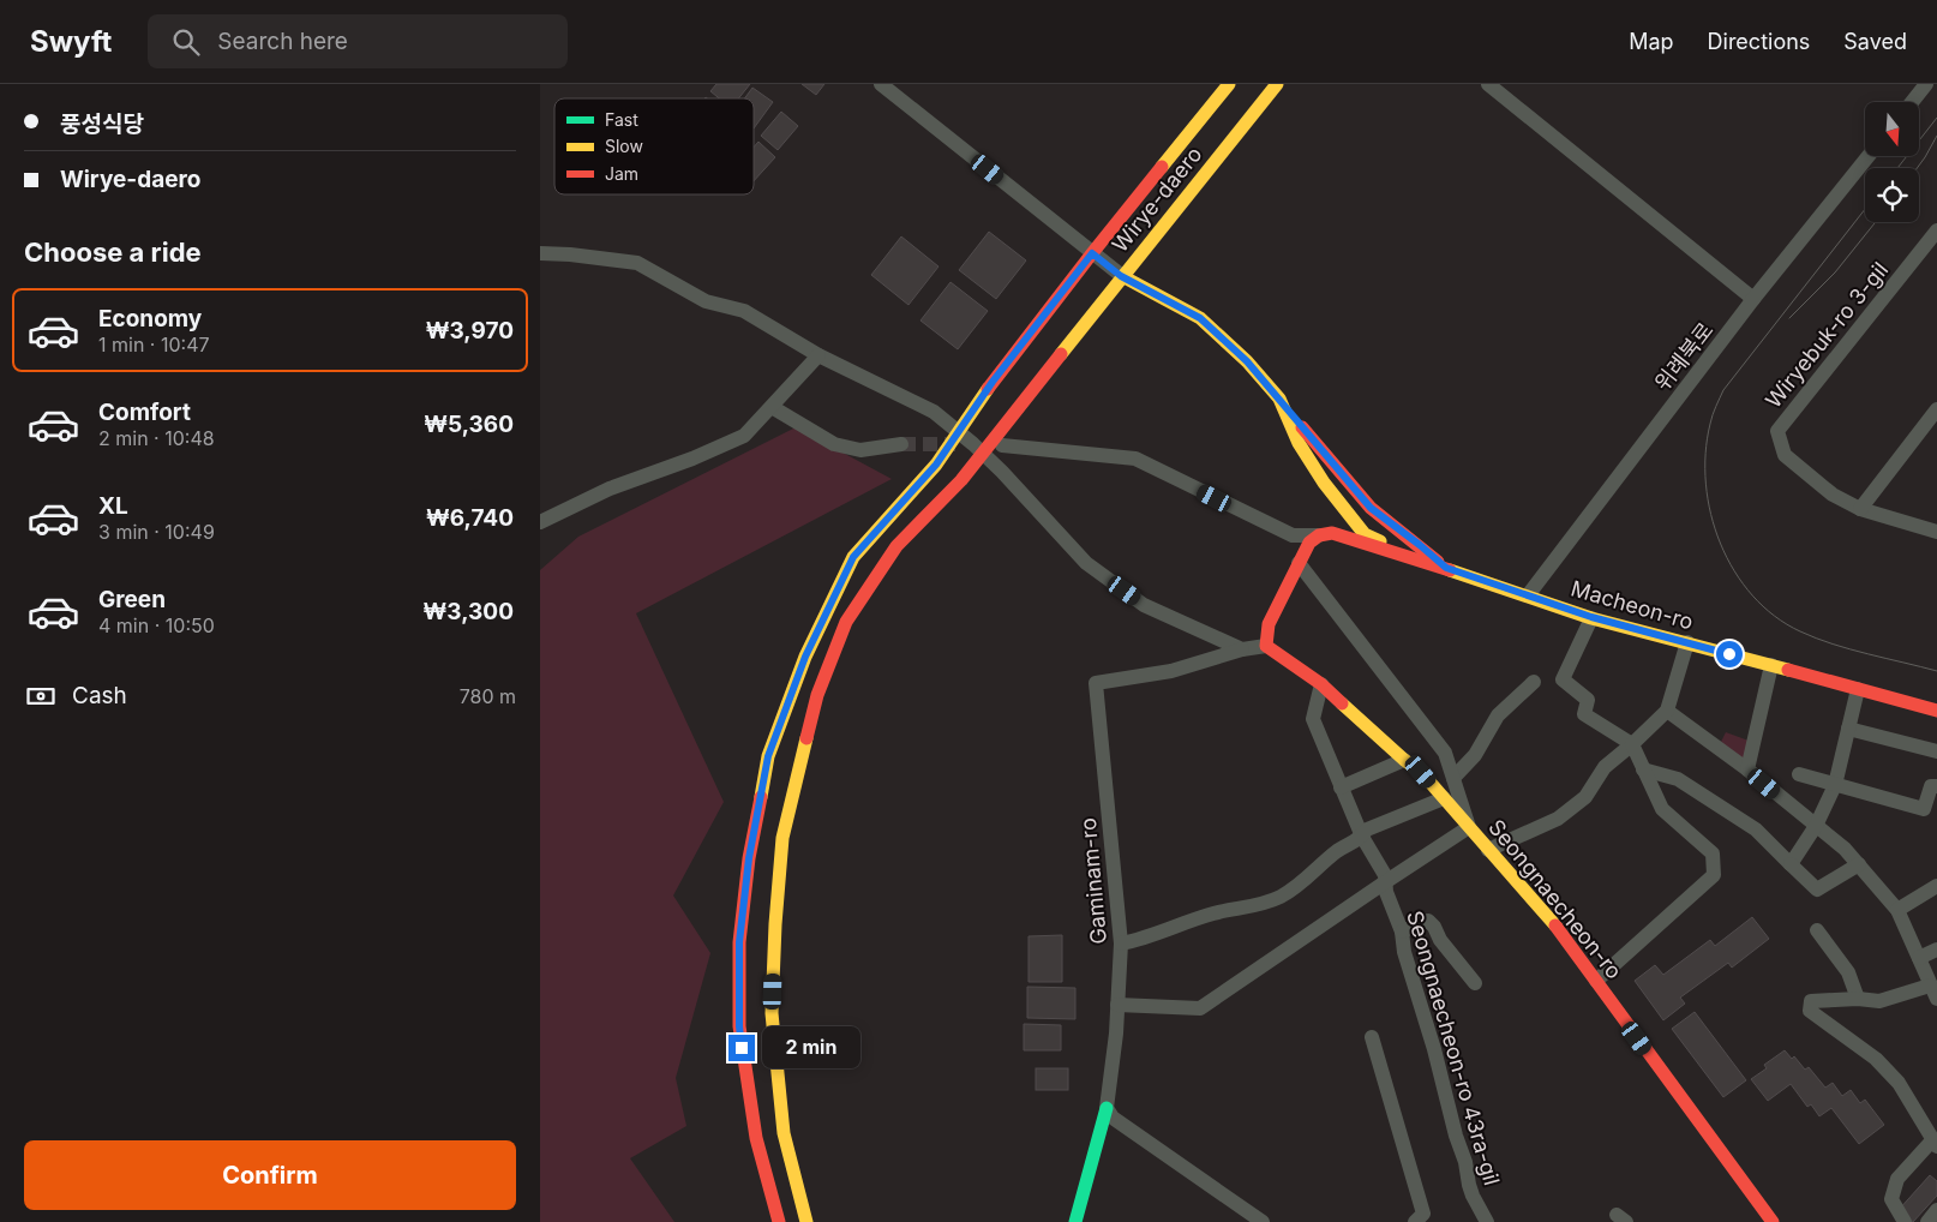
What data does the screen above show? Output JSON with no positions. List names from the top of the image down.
{
  "streets": {
    "main road": [
      "Wirye-daero",
      "Macheon-ro",
      "Gaminam-ro",
      "Seongnaecheon-ro"
    ],
    "street": ["Wiryebuk-ro 3-gil", "위례북로", "Seongnaecheon-ro 43ra-gil"]
  },
  "crossings": [
    ["위례북로", "Macheon-ro"]
  ],
  "legend": ["Fast", "Slow", "Jam"],
  "north": "bottom",
  "page": {
    "header": "Swyft",
    "search": "Search here",
    "nav": ["Map", "Directions", "Saved"],
    "banner": ["풍성식당", "Wirye-daero"],
    "heading": "Choose a ride",
    "list": [
      {
        "name": "Economy",
        "note": "1 min · 10:47",
        "value": "₩3,970"
      },
      {
        "name": "Comfort",
        "note": "2 min · 10:48",
        "value": "₩5,360"
      },
      {
        "name": "XL",
        "note": "3 min · 10:49",
        "value": "₩6,740"
      },
      {
        "name": "Green",
        "note": "4 min · 10:50",
        "value": "₩3,300"
      }
    ],
    "pay": ["Cash", "780 m"],
    "bubble": "2 min",
    "buttons": "Confirm"
  }
}
